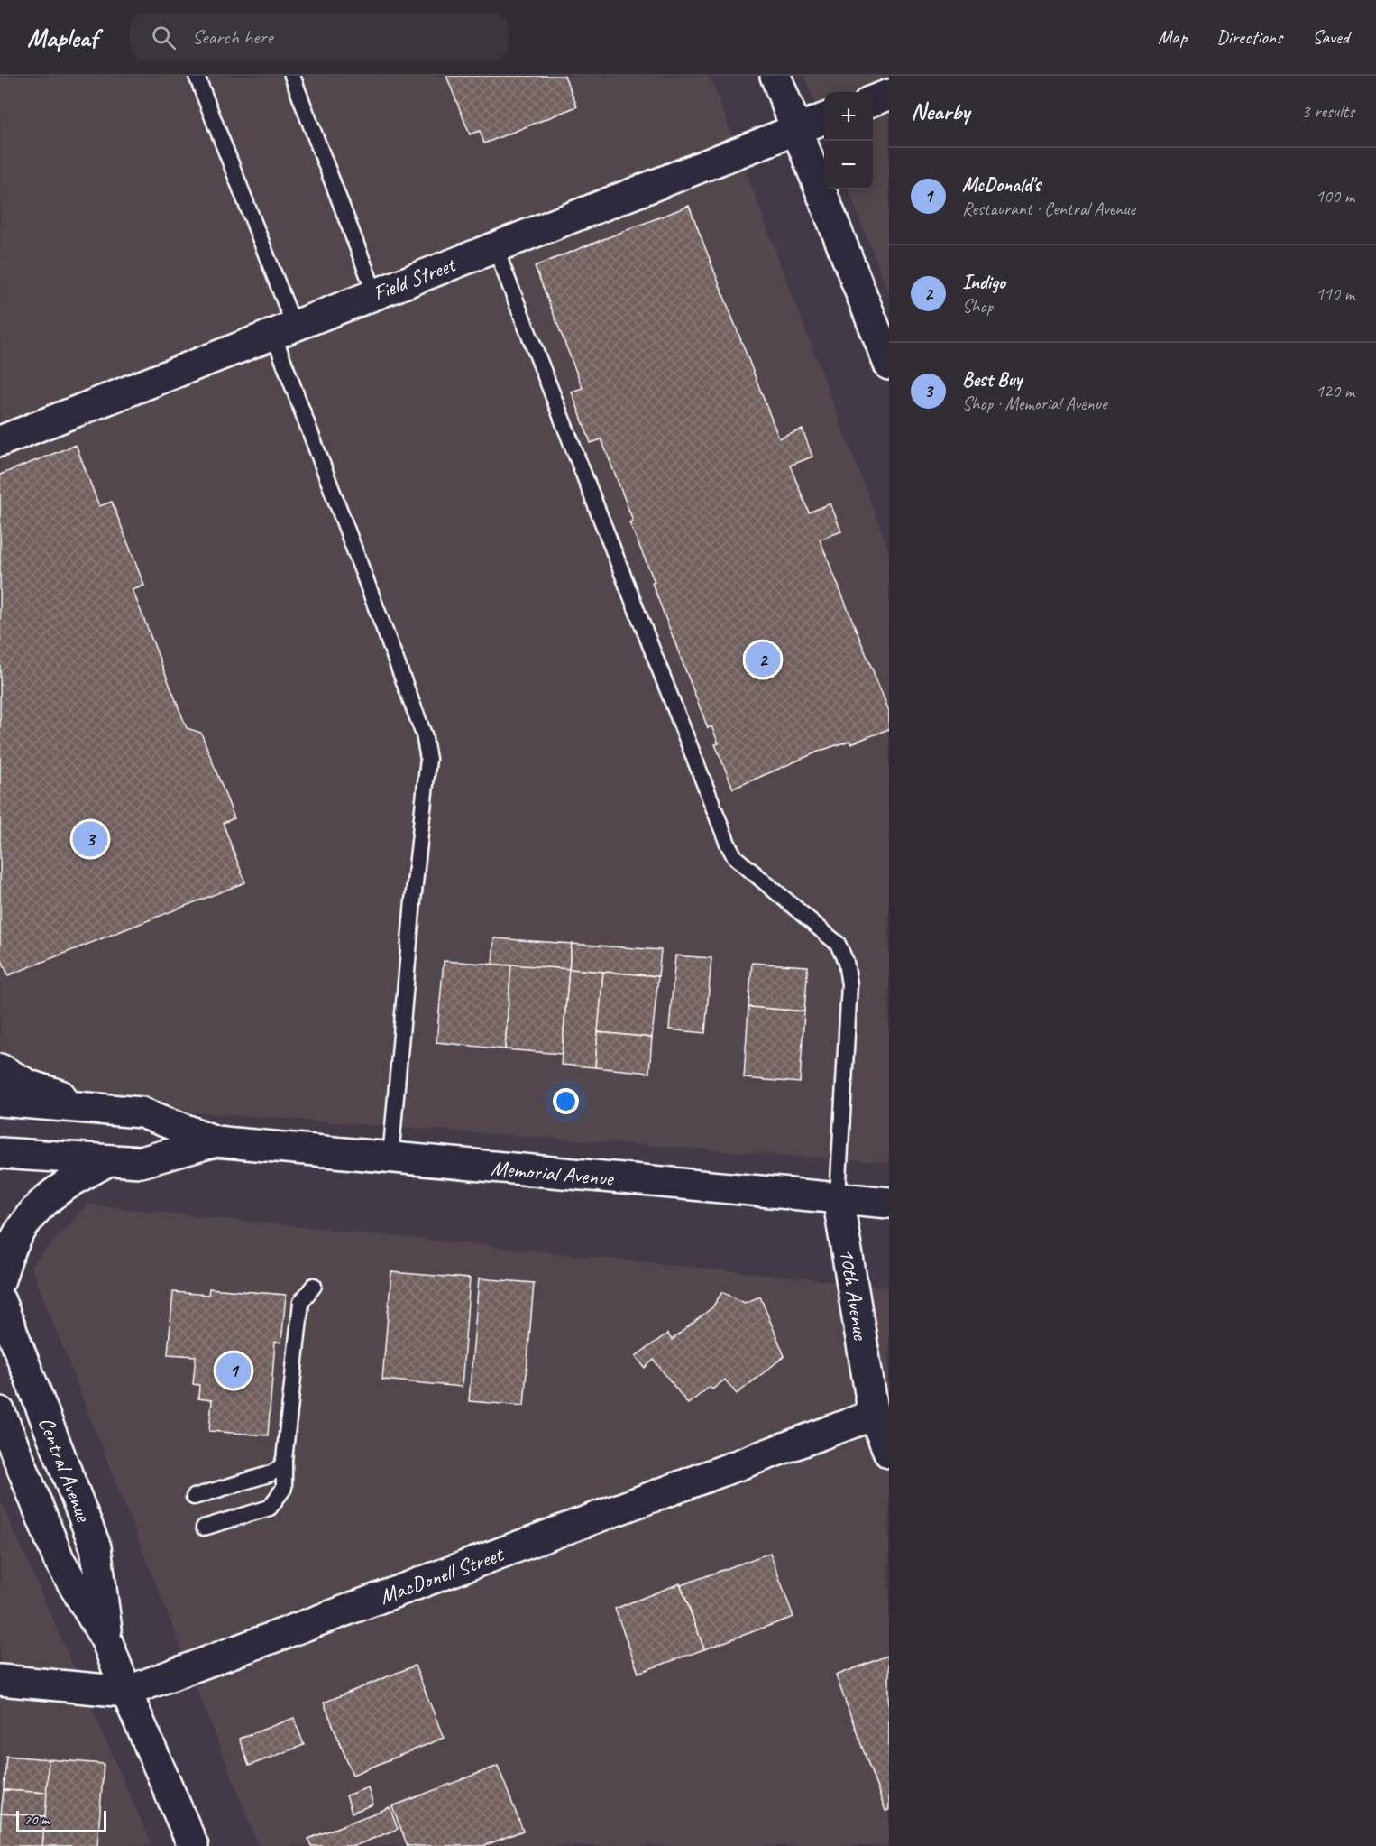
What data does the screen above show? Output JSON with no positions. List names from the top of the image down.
{
  "streets": {
    "street": [
      "Field Street",
      "Memorial Avenue",
      "10th Avenue",
      "Central Avenue",
      "MacDonell Street"
    ]
  },
  "crossings": [
    ["Memorial Avenue", "10th Avenue"],
    ["10th Avenue", "MacDonell Street"],
    ["Central Avenue", "MacDonell Street"]
  ],
  "scale_bar": "20 m",
  "page": {
    "header": "Mapleaf",
    "search": "Search here",
    "nav": ["Map", "Directions", "Saved"],
    "heading": ["Nearby", "3 results"],
    "map_buttons": ["+", "−"],
    "list": [
      {
        "mark": "1",
        "name": "McDonald's",
        "note": "Restaurant · Central Avenue",
        "value": "100 m"
      },
      {
        "mark": "2",
        "name": "Indigo",
        "note": "Shop",
        "value": "110 m"
      },
      {
        "mark": "3",
        "name": "Best Buy",
        "note": "Shop · Memorial Avenue",
        "value": "120 m"
      }
    ],
    "pins": ["2", "3", "1"],
    "scale": "20 m"
  }
}
